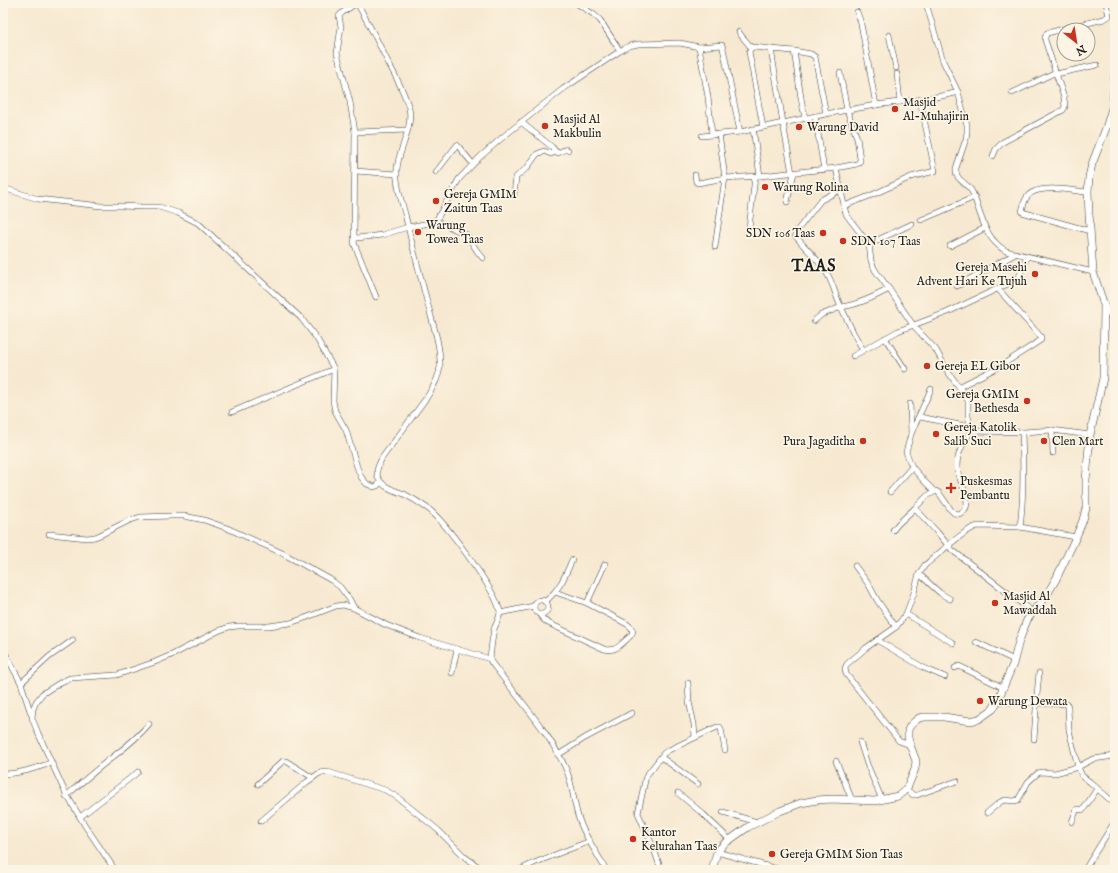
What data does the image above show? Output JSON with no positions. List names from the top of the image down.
{
  "districts": ["TAAS"],
  "places": {
    "other": [
      "Masjid Al-Muhajirin",
      "Masjid Al Makbulin",
      "Warung David",
      "Warung Rolina",
      "Gereja GMIM Zaitun Taas",
      "Warung Towea Taas",
      "SDN 106 Taas",
      "SDN 107 Taas",
      "Gereja Masehi Advent Hari Ke Tujuh",
      "Gereja EL Gibor",
      "Gereja GMIM Bethesda",
      "Gereja Katolik Salib Suci",
      "Pura Jagaditha",
      "Clen Mart",
      "Masjid Al Mawaddah",
      "Warung Dewata",
      "Kantor Kelurahan Taas",
      "Gereja GMIM Sion Taas"
    ],
    "health": ["Puskesmas Pembantu"]
  },
  "north": "bottom right"
}
